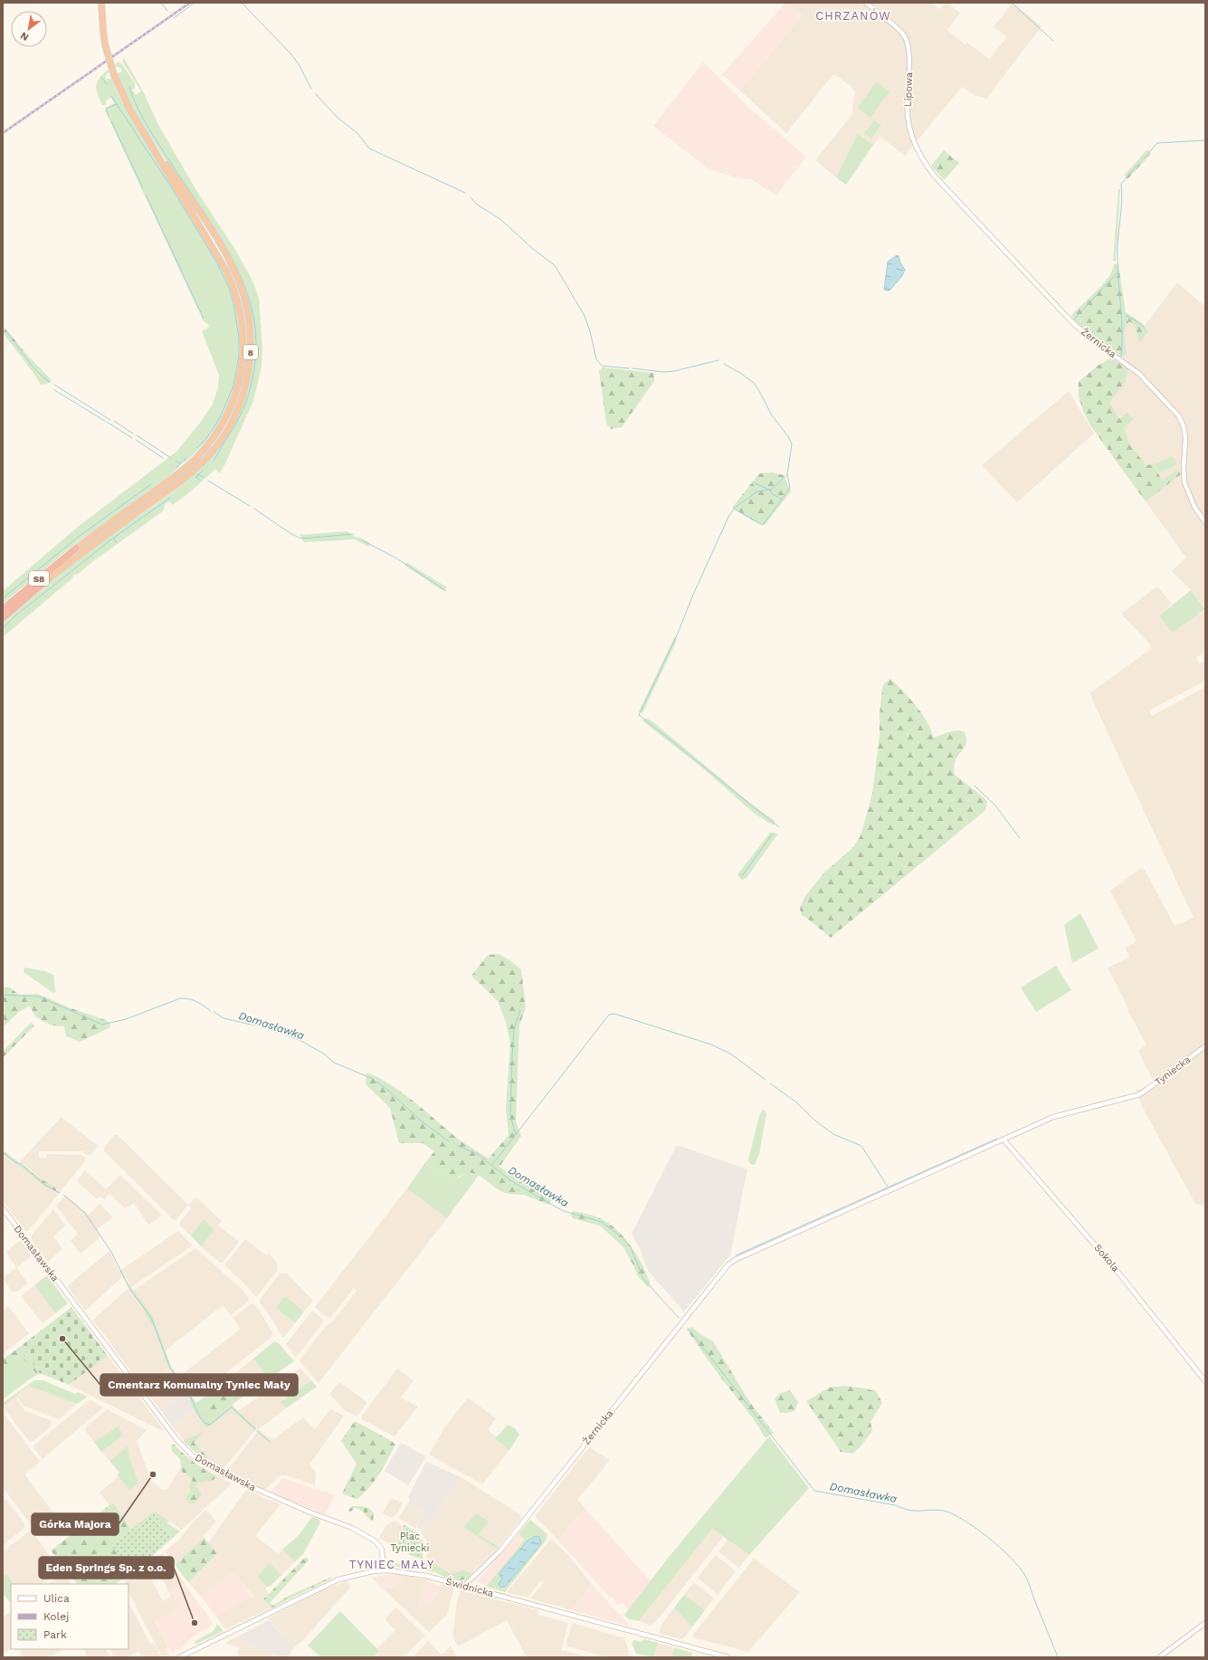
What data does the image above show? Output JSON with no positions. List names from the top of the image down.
{
  "streets": {
    "highway": ["8", "S8"],
    "street": [
      "Lipowa",
      "Żernicka",
      "Tyniecka",
      "Domasławska",
      "Sokola",
      "Świdnicka"
    ]
  },
  "crossings": [
    ["Lipowa", "Żernicka"],
    ["Żernicka", "Tyniecka"],
    ["Żernicka", "Sokola"],
    ["Żernicka", "Świdnicka"],
    ["8", "S8"],
    ["Tyniecka", "Sokola"],
    ["Domasławska", "Świdnicka"]
  ],
  "districts": ["CHRZANÓW", "TYNIEC MAŁY"],
  "water": ["Domasławka"],
  "parks": ["Plac Tyniecki"],
  "places": ["Cmentarz Komunalny Tyniec Mały", "Górka Majora", "Eden Springs Sp. z o.o."],
  "legend": ["Ulica", "Kolej", "Park"],
  "north": "bottom left"
}
